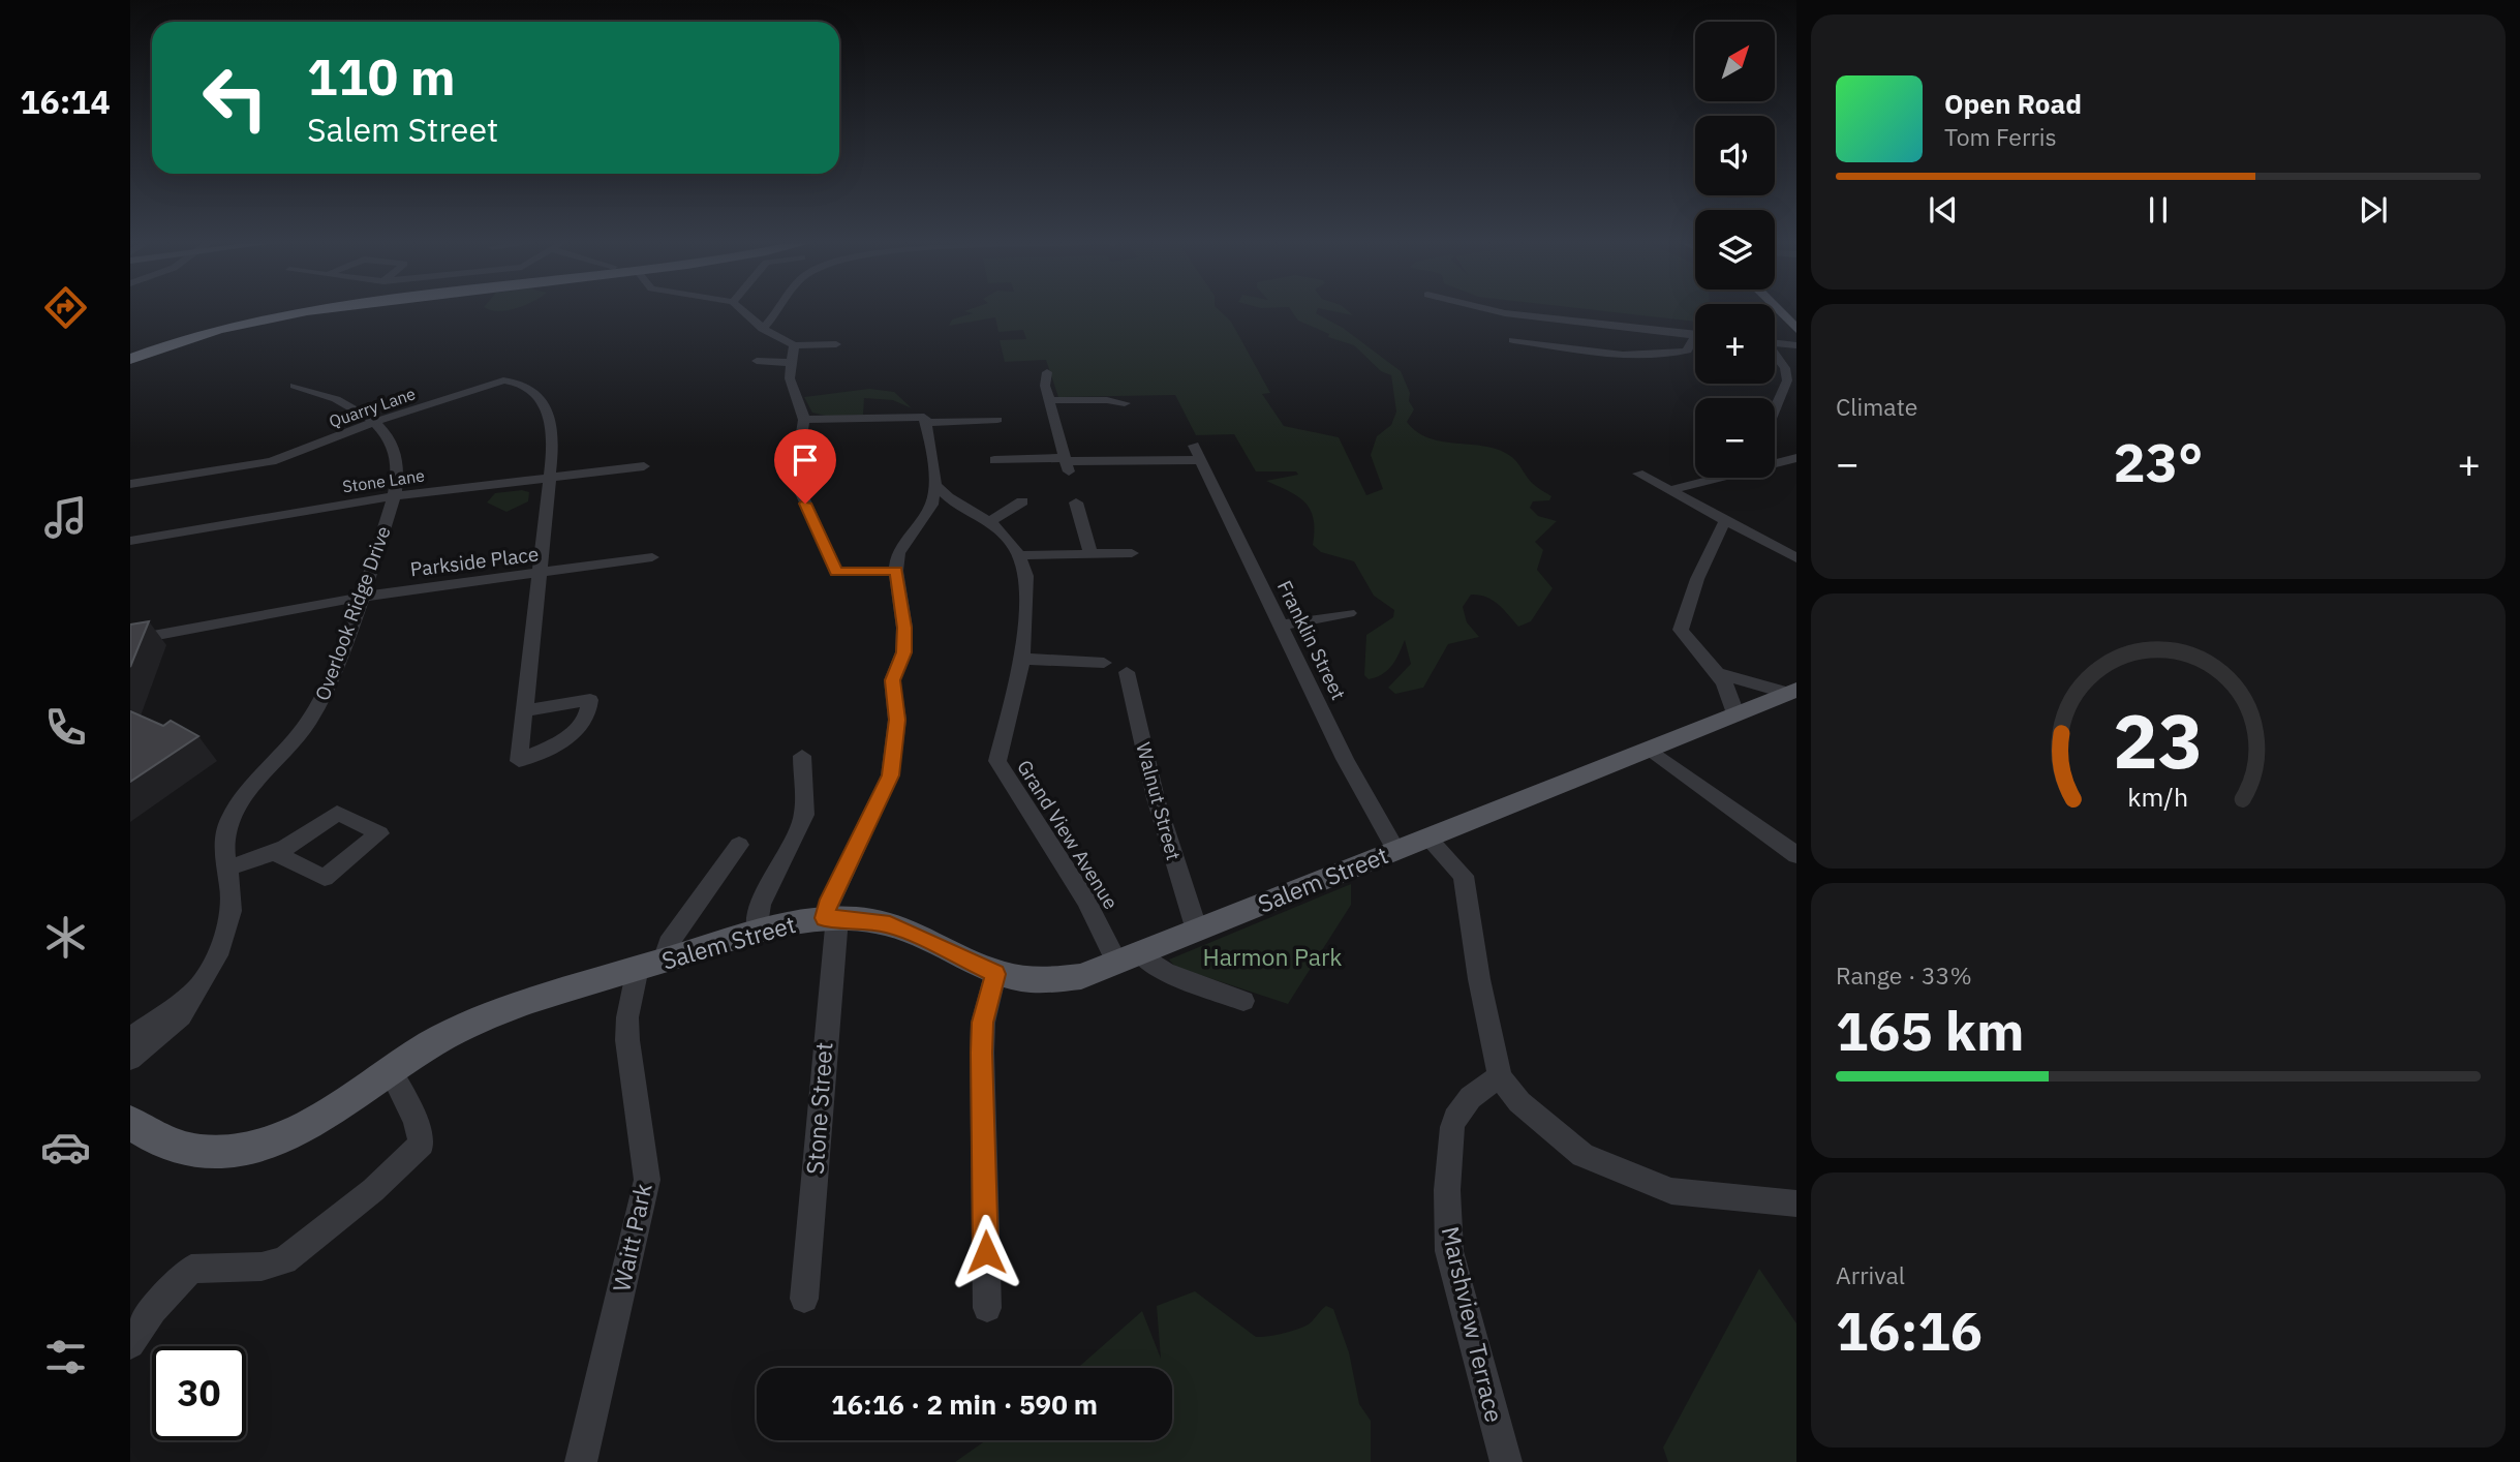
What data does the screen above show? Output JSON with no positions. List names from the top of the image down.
{
  "streets": {
    "main road": ["Salem Street"],
    "street": [
      "Quarry Lane",
      "Stone Lane",
      "Parkside Place",
      "Overlook Ridge Drive",
      "Franklin Street",
      "Walnut Street",
      "Grand View Avenue",
      "Stone Street",
      "Waitt Park",
      "Marshview Terrace"
    ]
  },
  "crossings": [
    ["Quarry Lane", "Stone Lane"],
    ["Quarry Lane", "Overlook Ridge Drive"],
    ["Stone Lane", "Overlook Ridge Drive"],
    ["Parkside Place", "Overlook Ridge Drive"],
    ["Franklin Street", "Salem Street"],
    ["Walnut Street", "Salem Street"],
    ["Grand View Avenue", "Salem Street"],
    ["Salem Street", "Stone Street"],
    ["Salem Street", "Waitt Park"]
  ],
  "parks": ["Harmon Park"],
  "north": "top right",
  "page": {
    "tabs": "16:14",
    "map_buttons": ["+", "−"],
    "turn": ["110 m", "Salem Street"],
    "song": ["Open Road", "Tom Ferris"],
    "tile": [
      "Climate",
      ["Range · 33%", "165 km"],
      ["Arrival", "16:16"]
    ],
    "heat": ["−", "23°", "+"],
    "limit": "30",
    "trip": "16:16 · 2 min · 590 m",
    "gauge": ["23", "km/h"]
  }
}
